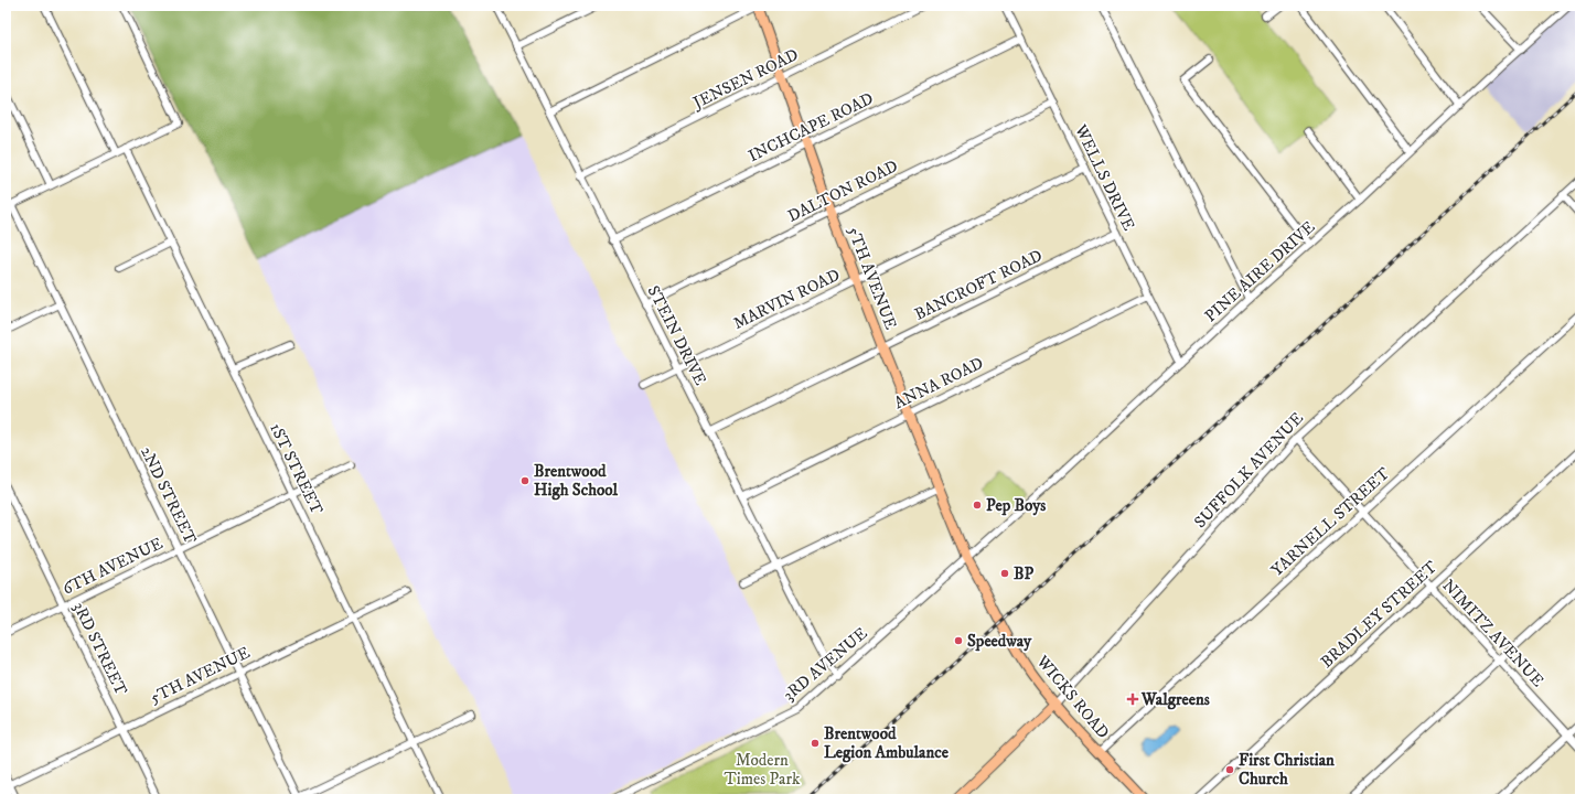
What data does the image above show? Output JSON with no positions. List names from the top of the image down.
{
  "streets": {
    "main road": ["5TH AVENUE", "SUFFOLK AVENUE", "WICKS ROAD"],
    "street": [
      "JENSEN ROAD",
      "INCHCAPE ROAD",
      "WELLS DRIVE",
      "DALTON ROAD",
      "PINE AIRE DRIVE",
      "BANCROFT ROAD",
      "MARVIN ROAD",
      "STEIN DRIVE",
      "ANNA ROAD",
      "1ST STREET",
      "2ND STREET",
      "YARNELL STREET",
      "6TH AVENUE",
      "BRADLEY STREET",
      "NIMITZ AVENUE",
      "3RD STREET",
      "3RD AVENUE"
    ]
  },
  "crossings": [
    ["JENSEN ROAD", "5TH AVENUE"],
    ["JENSEN ROAD", "STEIN DRIVE"],
    ["INCHCAPE ROAD", "WELLS DRIVE"],
    ["INCHCAPE ROAD", "5TH AVENUE"],
    ["INCHCAPE ROAD", "STEIN DRIVE"],
    ["WELLS DRIVE", "DALTON ROAD"],
    ["WELLS DRIVE", "PINE AIRE DRIVE"],
    ["WELLS DRIVE", "BANCROFT ROAD"],
    ["WELLS DRIVE", "MARVIN ROAD"],
    ["WELLS DRIVE", "ANNA ROAD"],
    ["DALTON ROAD", "5TH AVENUE"],
    ["DALTON ROAD", "STEIN DRIVE"],
    ["PINE AIRE DRIVE", "5TH AVENUE"],
    ["PINE AIRE DRIVE", "3RD AVENUE"],
    ["PINE AIRE DRIVE", "WICKS ROAD"],
    ["5TH AVENUE", "BANCROFT ROAD"],
    ["5TH AVENUE", "MARVIN ROAD"],
    ["5TH AVENUE", "ANNA ROAD"],
    ["5TH AVENUE", "1ST STREET"],
    ["5TH AVENUE", "2ND STREET"],
    ["5TH AVENUE", "3RD STREET"],
    ["5TH AVENUE", "3RD AVENUE"],
    ["5TH AVENUE", "WICKS ROAD"],
    ["BANCROFT ROAD", "STEIN DRIVE"],
    ["MARVIN ROAD", "STEIN DRIVE"],
    ["STEIN DRIVE", "ANNA ROAD"],
    ["STEIN DRIVE", "3RD AVENUE"],
    ["1ST STREET", "6TH AVENUE"],
    ["SUFFOLK AVENUE", "NIMITZ AVENUE"],
    ["SUFFOLK AVENUE", "WICKS ROAD"],
    ["2ND STREET", "6TH AVENUE"],
    ["YARNELL STREET", "NIMITZ AVENUE"],
    ["YARNELL STREET", "WICKS ROAD"],
    ["6TH AVENUE", "3RD STREET"],
    ["BRADLEY STREET", "NIMITZ AVENUE"],
    ["3RD AVENUE", "WICKS ROAD"]
  ],
  "parks": ["Modern Times Park"],
  "places": {
    "other": [
      "Brentwood High School",
      "Pep Boys",
      "BP",
      "Speedway",
      "Brentwood Legion Ambulance",
      "First Christian Church"
    ],
    "health": ["Walgreens"]
  }
}
